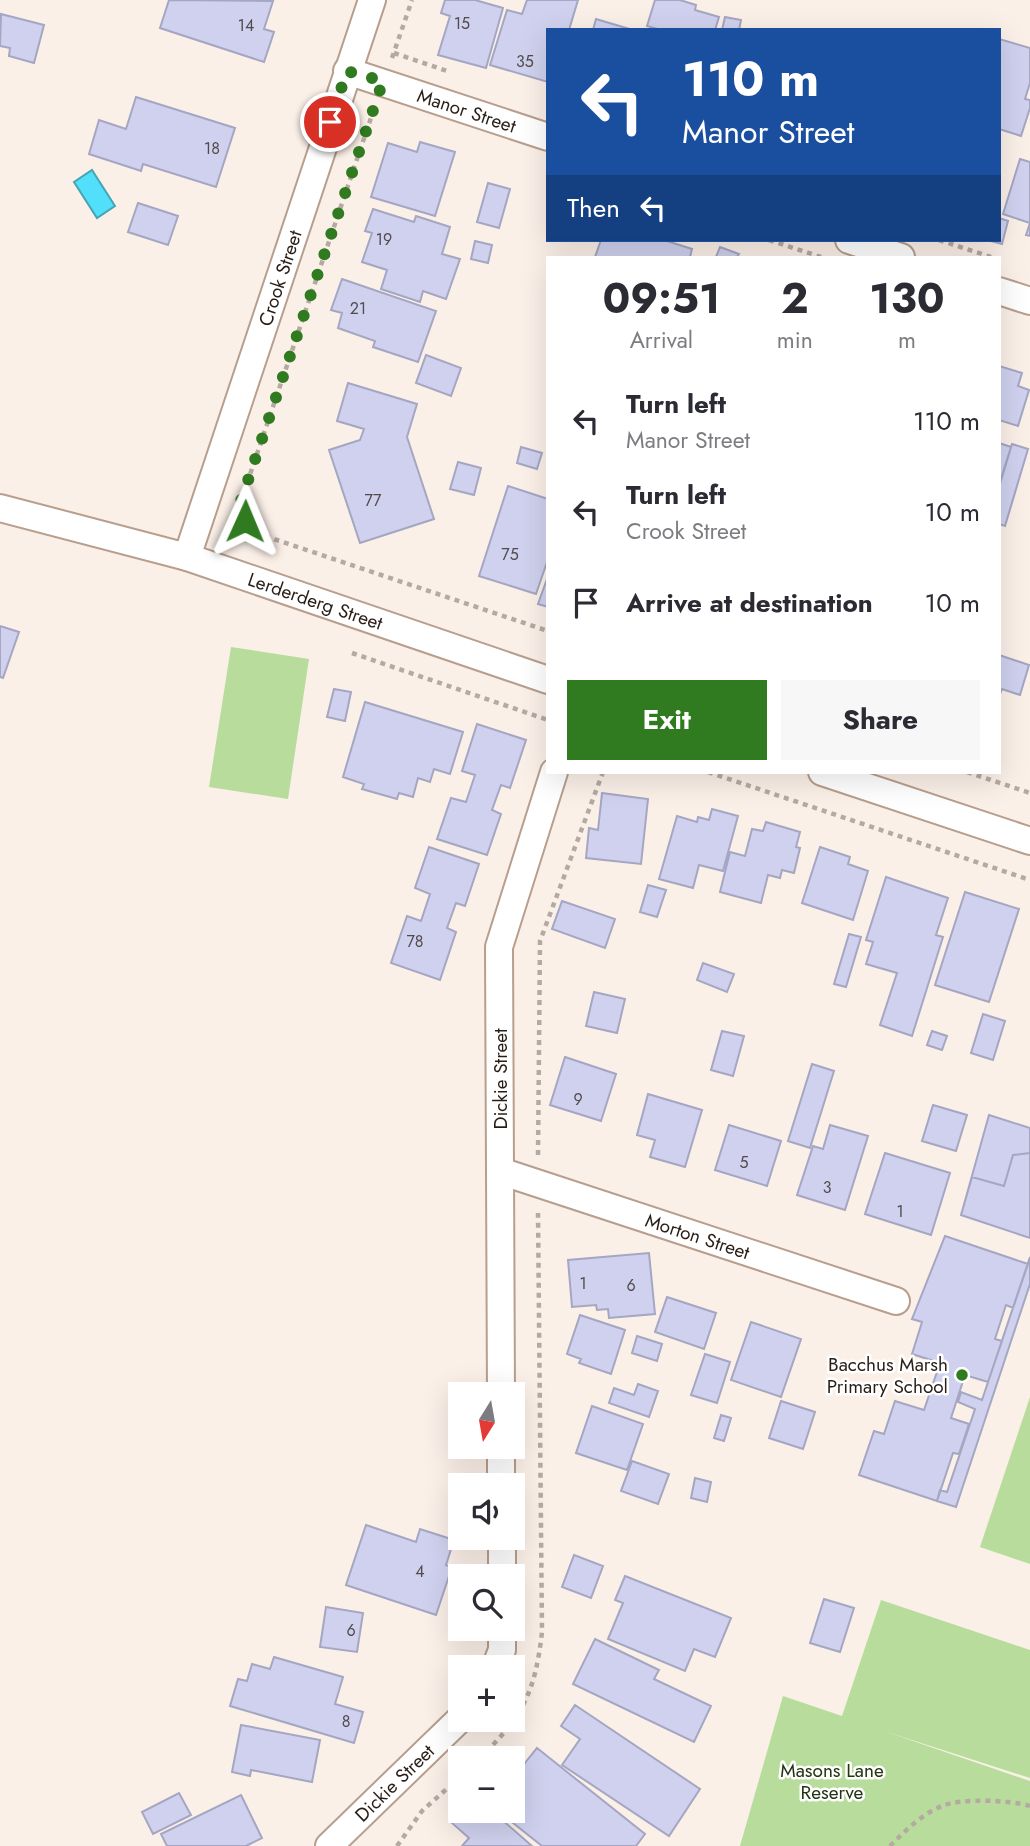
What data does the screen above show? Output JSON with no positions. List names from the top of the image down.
{
  "streets": {
    "street": [
      "Manor Street",
      "Crook Street",
      "Lerderderg Street",
      "Dickie Street",
      "Morton Street"
    ]
  },
  "crossings": [
    ["Manor Street", "Crook Street"],
    ["Crook Street", "Lerderderg Street"],
    ["Dickie Street", "Morton Street"]
  ],
  "parks": ["Masons Lane Reserve"],
  "places": ["Bacchus Marsh Primary School"],
  "house_numbers": [
    "15",
    "14",
    "35",
    "18",
    "19",
    "21",
    "77",
    "75",
    "78",
    "9",
    "5",
    "3",
    "1",
    "1",
    "6",
    "4",
    "6",
    "8"
  ],
  "north": "bottom",
  "page": {
    "turn": ["110 m", "Manor Street"],
    "then": "Then",
    "eta": [
      "09:51",
      "Arrival",
      "2",
      "min",
      "130",
      "m"
    ],
    "list": [
      {
        "name": "Turn left",
        "note": "Manor Street",
        "value": "110 m"
      },
      {
        "name": "Turn left",
        "note": "Crook Street",
        "value": "10 m"
      },
      {
        "name": "Arrive at destination",
        "value": "10 m"
      }
    ],
    "buttons": ["Exit", "Share"],
    "map_buttons": ["+", "−"]
  }
}
